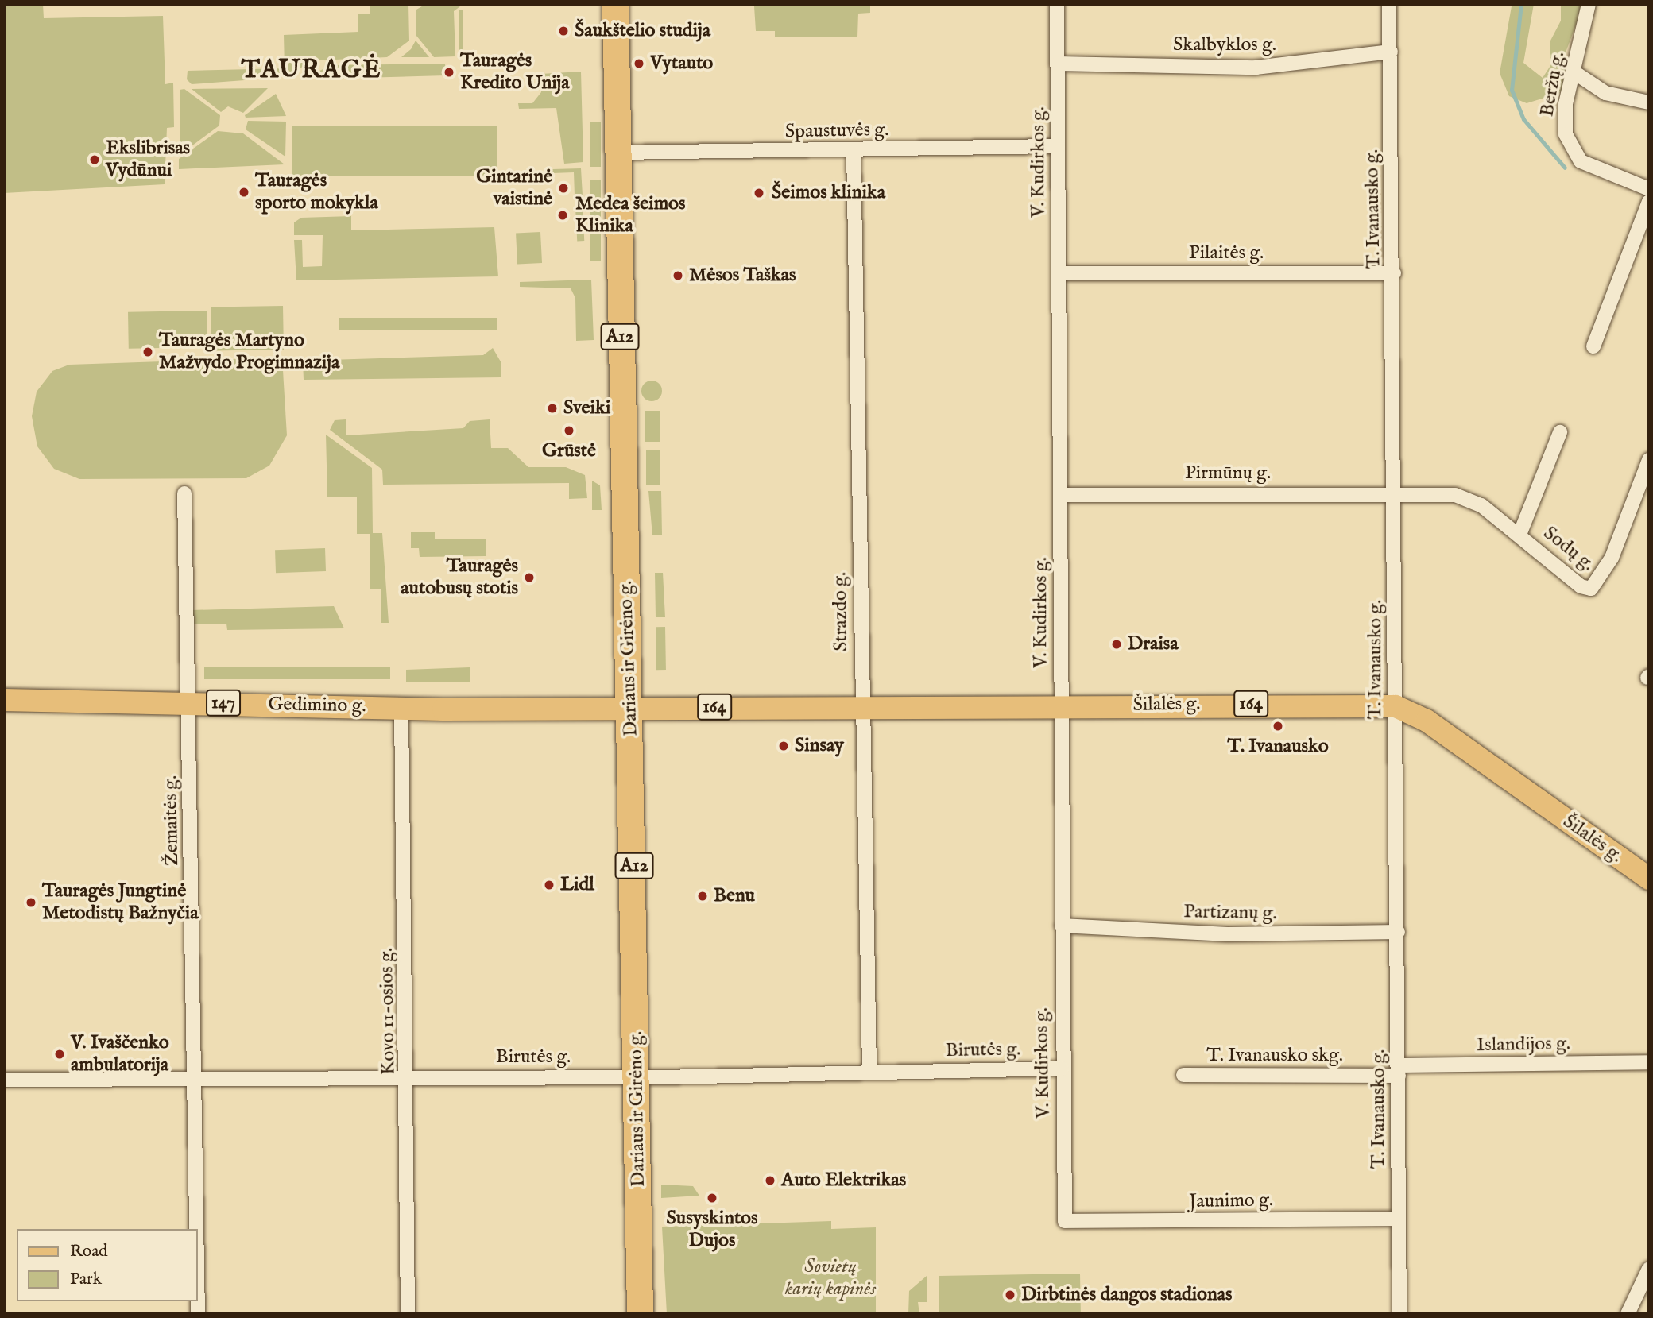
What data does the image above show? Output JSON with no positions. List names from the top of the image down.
{
  "streets": {
    "highway": ["A12", "Dariaus ir Girėno g."],
    "main road": [
      "147",
      "164",
      "Šilalės g.",
      "Gedimino g."
    ],
    "street": [
      "Skalbyklos g.",
      "Beržų g.",
      "Spaustuvės g.",
      "V. Kudirkos g.",
      "T. Ivanausko g.",
      "Pilaitės g.",
      "Pirmūnų g.",
      "Sodų g.",
      "Strazdo g.",
      "Žemaitės g.",
      "Partizanų g.",
      "Kovo 11-osios g.",
      "Islandijos g.",
      "Birutės g.",
      "T. Ivanausko skg.",
      "Jaunimo g."
    ]
  },
  "crossings": [
    ["Skalbyklos g.", "V. Kudirkos g."],
    ["Skalbyklos g.", "T. Ivanausko g."],
    ["Spaustuvės g.", "V. Kudirkos g."],
    ["Spaustuvės g.", "Strazdo g."],
    ["Spaustuvės g.", "Dariaus ir Girėno g."],
    ["V. Kudirkos g.", "Pilaitės g."],
    ["V. Kudirkos g.", "Pirmūnų g."],
    ["V. Kudirkos g.", "Šilalės g."],
    ["V. Kudirkos g.", "Partizanų g."],
    ["V. Kudirkos g.", "Birutės g."],
    ["V. Kudirkos g.", "Jaunimo g."],
    ["T. Ivanausko g.", "Pilaitės g."],
    ["T. Ivanausko g.", "Pirmūnų g."],
    ["T. Ivanausko g.", "Sodų g."],
    ["T. Ivanausko g.", "Šilalės g."],
    ["T. Ivanausko g.", "Partizanų g."],
    ["T. Ivanausko g.", "Islandijos g."],
    ["T. Ivanausko g.", "T. Ivanausko skg."],
    ["T. Ivanausko g.", "Jaunimo g."],
    ["Pirmūnų g.", "Sodų g."],
    ["Strazdo g.", "Šilalės g."],
    ["Strazdo g.", "Birutės g."],
    ["Dariaus ir Girėno g.", "Šilalės g."],
    ["Dariaus ir Girėno g.", "Gedimino g."],
    ["Dariaus ir Girėno g.", "Birutės g."],
    ["Šilalės g.", "Gedimino g."],
    ["Gedimino g.", "Žemaitės g."],
    ["Gedimino g.", "Kovo 11-osios g."],
    ["Žemaitės g.", "Birutės g."],
    ["Kovo 11-osios g.", "Birutės g."],
    ["Islandijos g.", "T. Ivanausko skg."]
  ],
  "districts": ["TAURAGĖ"],
  "parks": ["Sovietų karių kapinės"],
  "places": [
    "Šaukštelio studija",
    "Vytauto",
    "Tauragės Kredito Unija",
    "Ekslibrisas Vydūnui",
    "Gintarinė vaistinė",
    "Tauragės sporto mokykla",
    "Šeimos klinika",
    "Medea šeimos Klinika",
    "Mėsos Taškas",
    "Tauragės Martyno Mažvydo Progimnazija",
    "Sveiki",
    "Grūstė",
    "Tauragės autobusų stotis",
    "Draisa",
    "T. Ivanausko",
    "Sinsay",
    "Lidl",
    "Benu",
    "Tauragės Jungtinė Metodistų Bažnyčia",
    "V. Ivaščenko ambulatorija",
    "Auto Elektrikas",
    "Susyskintos Dujos",
    "Dirbtinės dangos stadionas"
  ],
  "legend": ["Road", "Park"]
}
